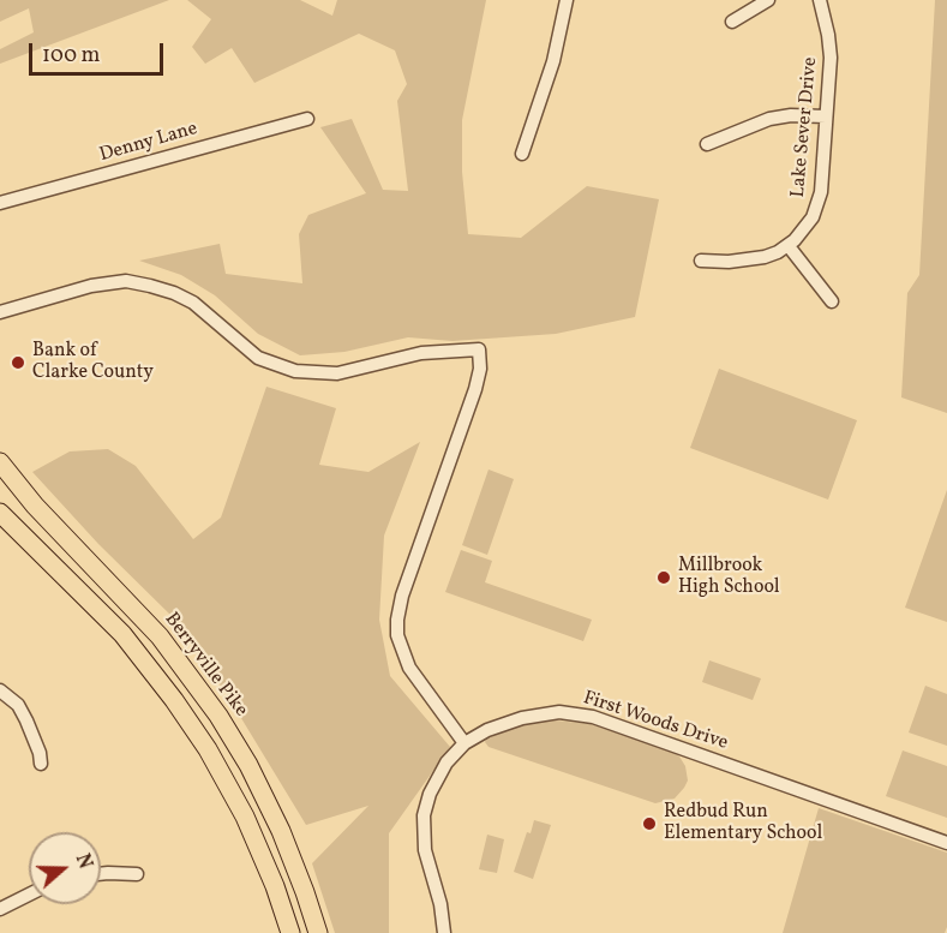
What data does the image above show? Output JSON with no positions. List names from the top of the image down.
{
  "streets": {
    "highway": ["Berryville Pike"],
    "street": ["Lake Sever Drive", "Denny Lane", "First Woods Drive"]
  },
  "places": ["Bank of Clarke County", "Millbrook High School", "Redbud Run Elementary School"],
  "scale_bar": "100 m",
  "north": "right"
}
